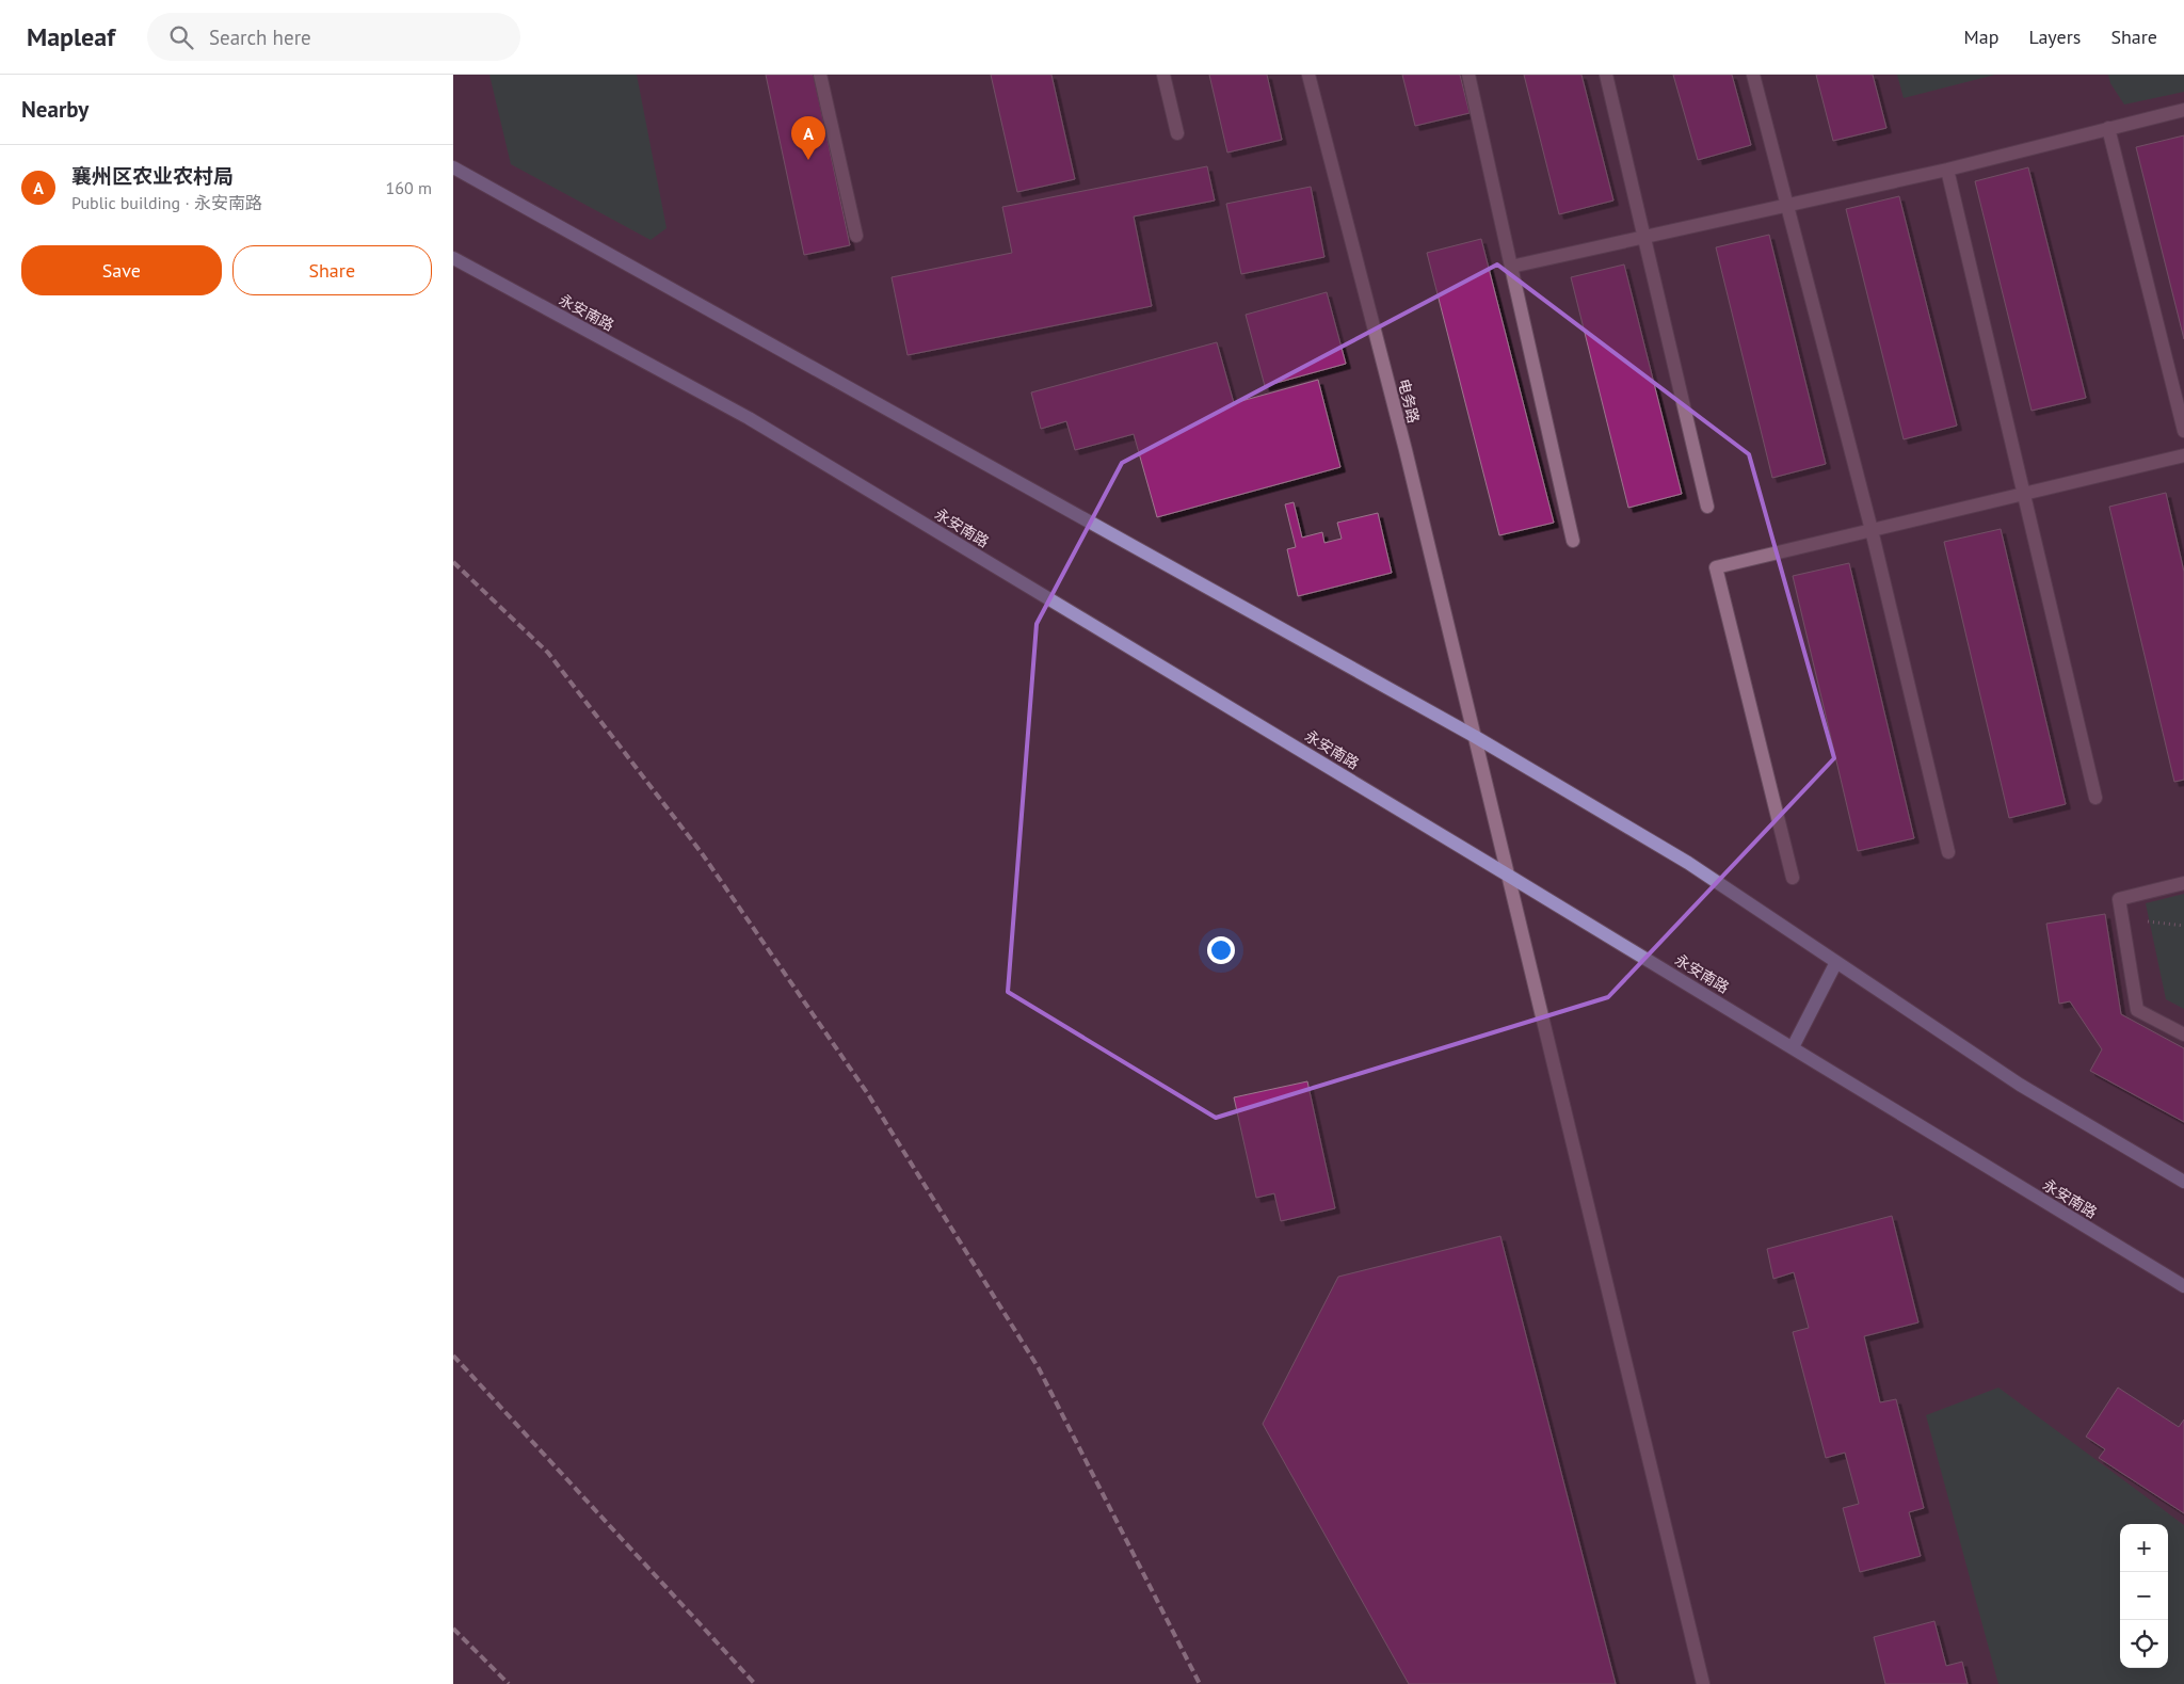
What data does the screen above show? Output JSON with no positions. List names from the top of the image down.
{
  "streets": {
    "main road": ["永安南路"],
    "street": ["电务路"]
  },
  "crossings": [
    ["永安南路", "电务路"]
  ],
  "page": {
    "header": "Mapleaf",
    "search": "Search here",
    "nav": ["Map", "Layers", "Share"],
    "heading": "Nearby",
    "pins": "A",
    "list": [
      {
        "mark": "A",
        "name": "襄州区农业农村局",
        "note": "Public building · 永安南路",
        "value": "160 m"
      }
    ],
    "buttons": ["Save", "Share"],
    "map_buttons": ["+", "−"]
  }
}
